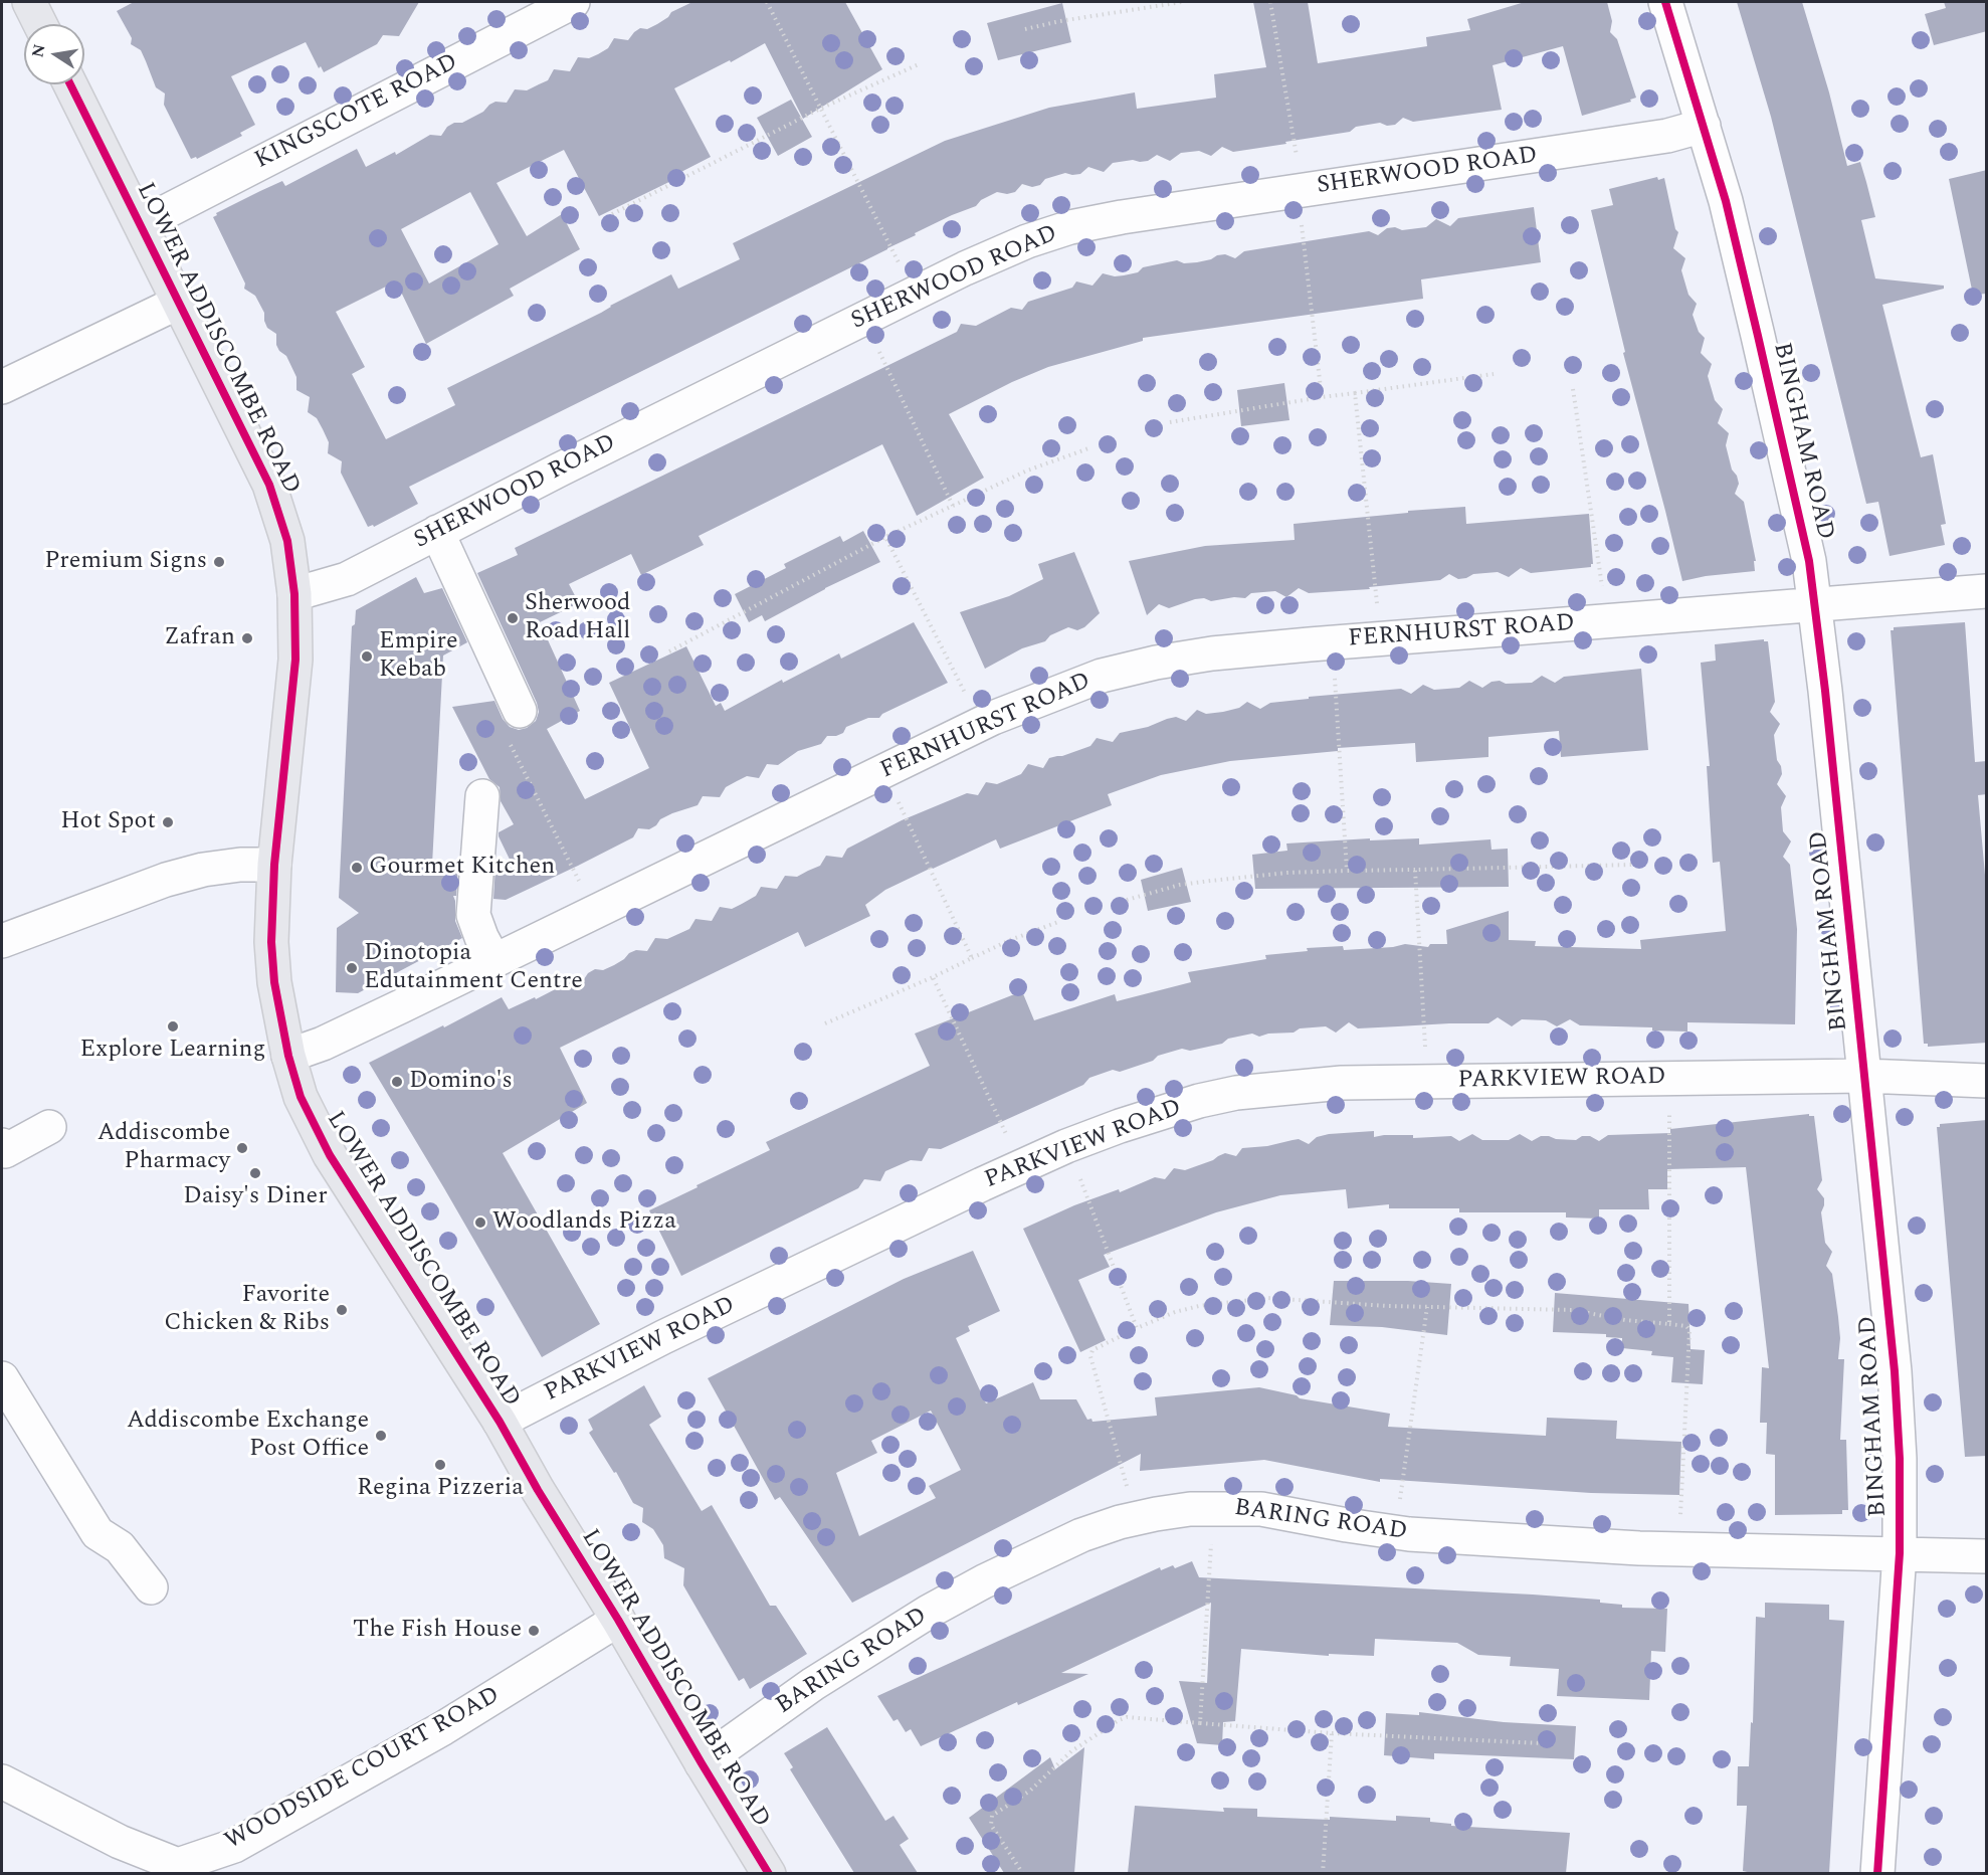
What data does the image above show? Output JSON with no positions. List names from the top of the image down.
{
  "streets": {
    "main road": ["LOWER ADDISCOMBE ROAD"],
    "street": [
      "KINGSCOTE ROAD",
      "SHERWOOD ROAD",
      "BINGHAM ROAD",
      "FERNHURST ROAD",
      "PARKVIEW ROAD",
      "BARING ROAD",
      "WOODSIDE COURT ROAD"
    ]
  },
  "crossings": [
    ["KINGSCOTE ROAD", "LOWER ADDISCOMBE ROAD"],
    ["SHERWOOD ROAD", "LOWER ADDISCOMBE ROAD"],
    ["SHERWOOD ROAD", "BINGHAM ROAD"],
    ["LOWER ADDISCOMBE ROAD", "FERNHURST ROAD"],
    ["LOWER ADDISCOMBE ROAD", "PARKVIEW ROAD"],
    ["LOWER ADDISCOMBE ROAD", "BARING ROAD"],
    ["LOWER ADDISCOMBE ROAD", "WOODSIDE COURT ROAD"],
    ["BINGHAM ROAD", "FERNHURST ROAD"],
    ["BINGHAM ROAD", "PARKVIEW ROAD"],
    ["BINGHAM ROAD", "BARING ROAD"]
  ],
  "places": [
    "Premium Signs",
    "Sherwood Road Hall",
    "Zafran",
    "Empire Kebab",
    "Hot Spot",
    "Gourmet Kitchen",
    "Dinotopia Edutainment Centre",
    "Explore Learning",
    "Domino's",
    "Addiscombe Pharmacy",
    "Daisy's Diner",
    "Woodlands Pizza",
    "Favorite Chicken & Ribs",
    "Addiscombe Exchange Post Office",
    "Regina Pizzeria",
    "The Fish House"
  ],
  "north": "left"
}
